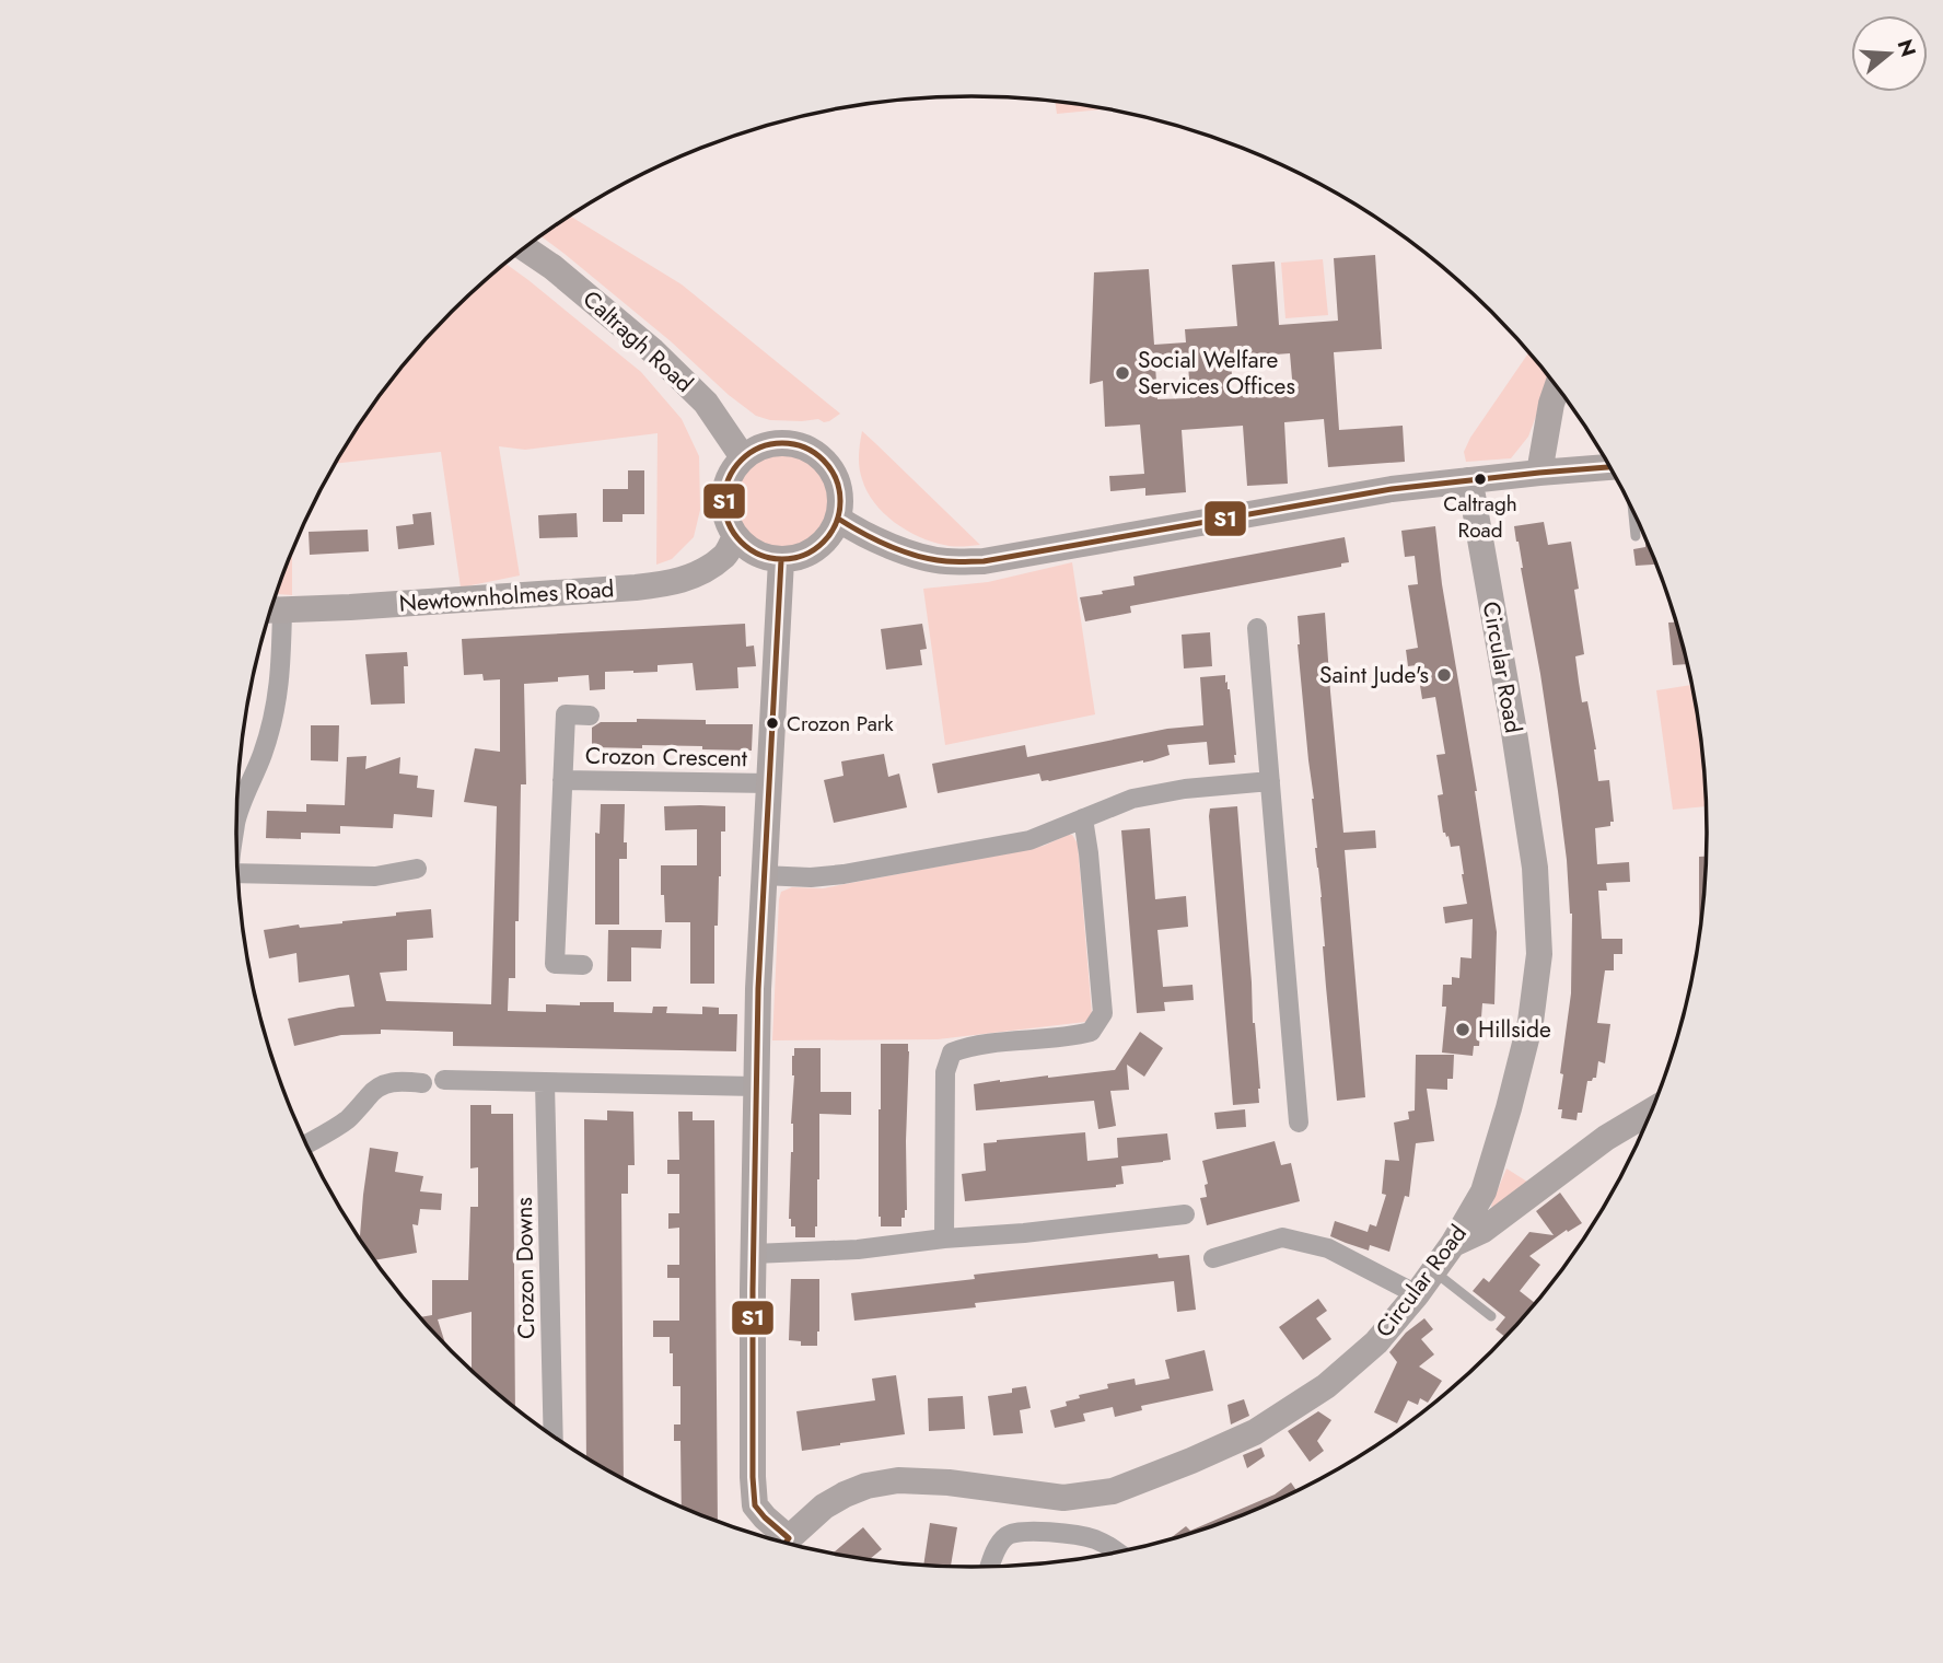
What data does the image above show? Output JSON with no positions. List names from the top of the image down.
{
  "streets": {
    "street": [
      "Caltragh Road",
      "Newtownholmes Road",
      "Circular Road",
      "Crozon Crescent",
      "Crozon Downs"
    ]
  },
  "crossings": [
    ["Caltragh Road", "Newtownholmes Road"]
  ],
  "places": [
    "Social Welfare Services Offices",
    "Caltragh Road",
    "Saint Jude's",
    "Crozon Park",
    "Hillside"
  ],
  "lines": ["transit line S1"],
  "north": "right"
}
